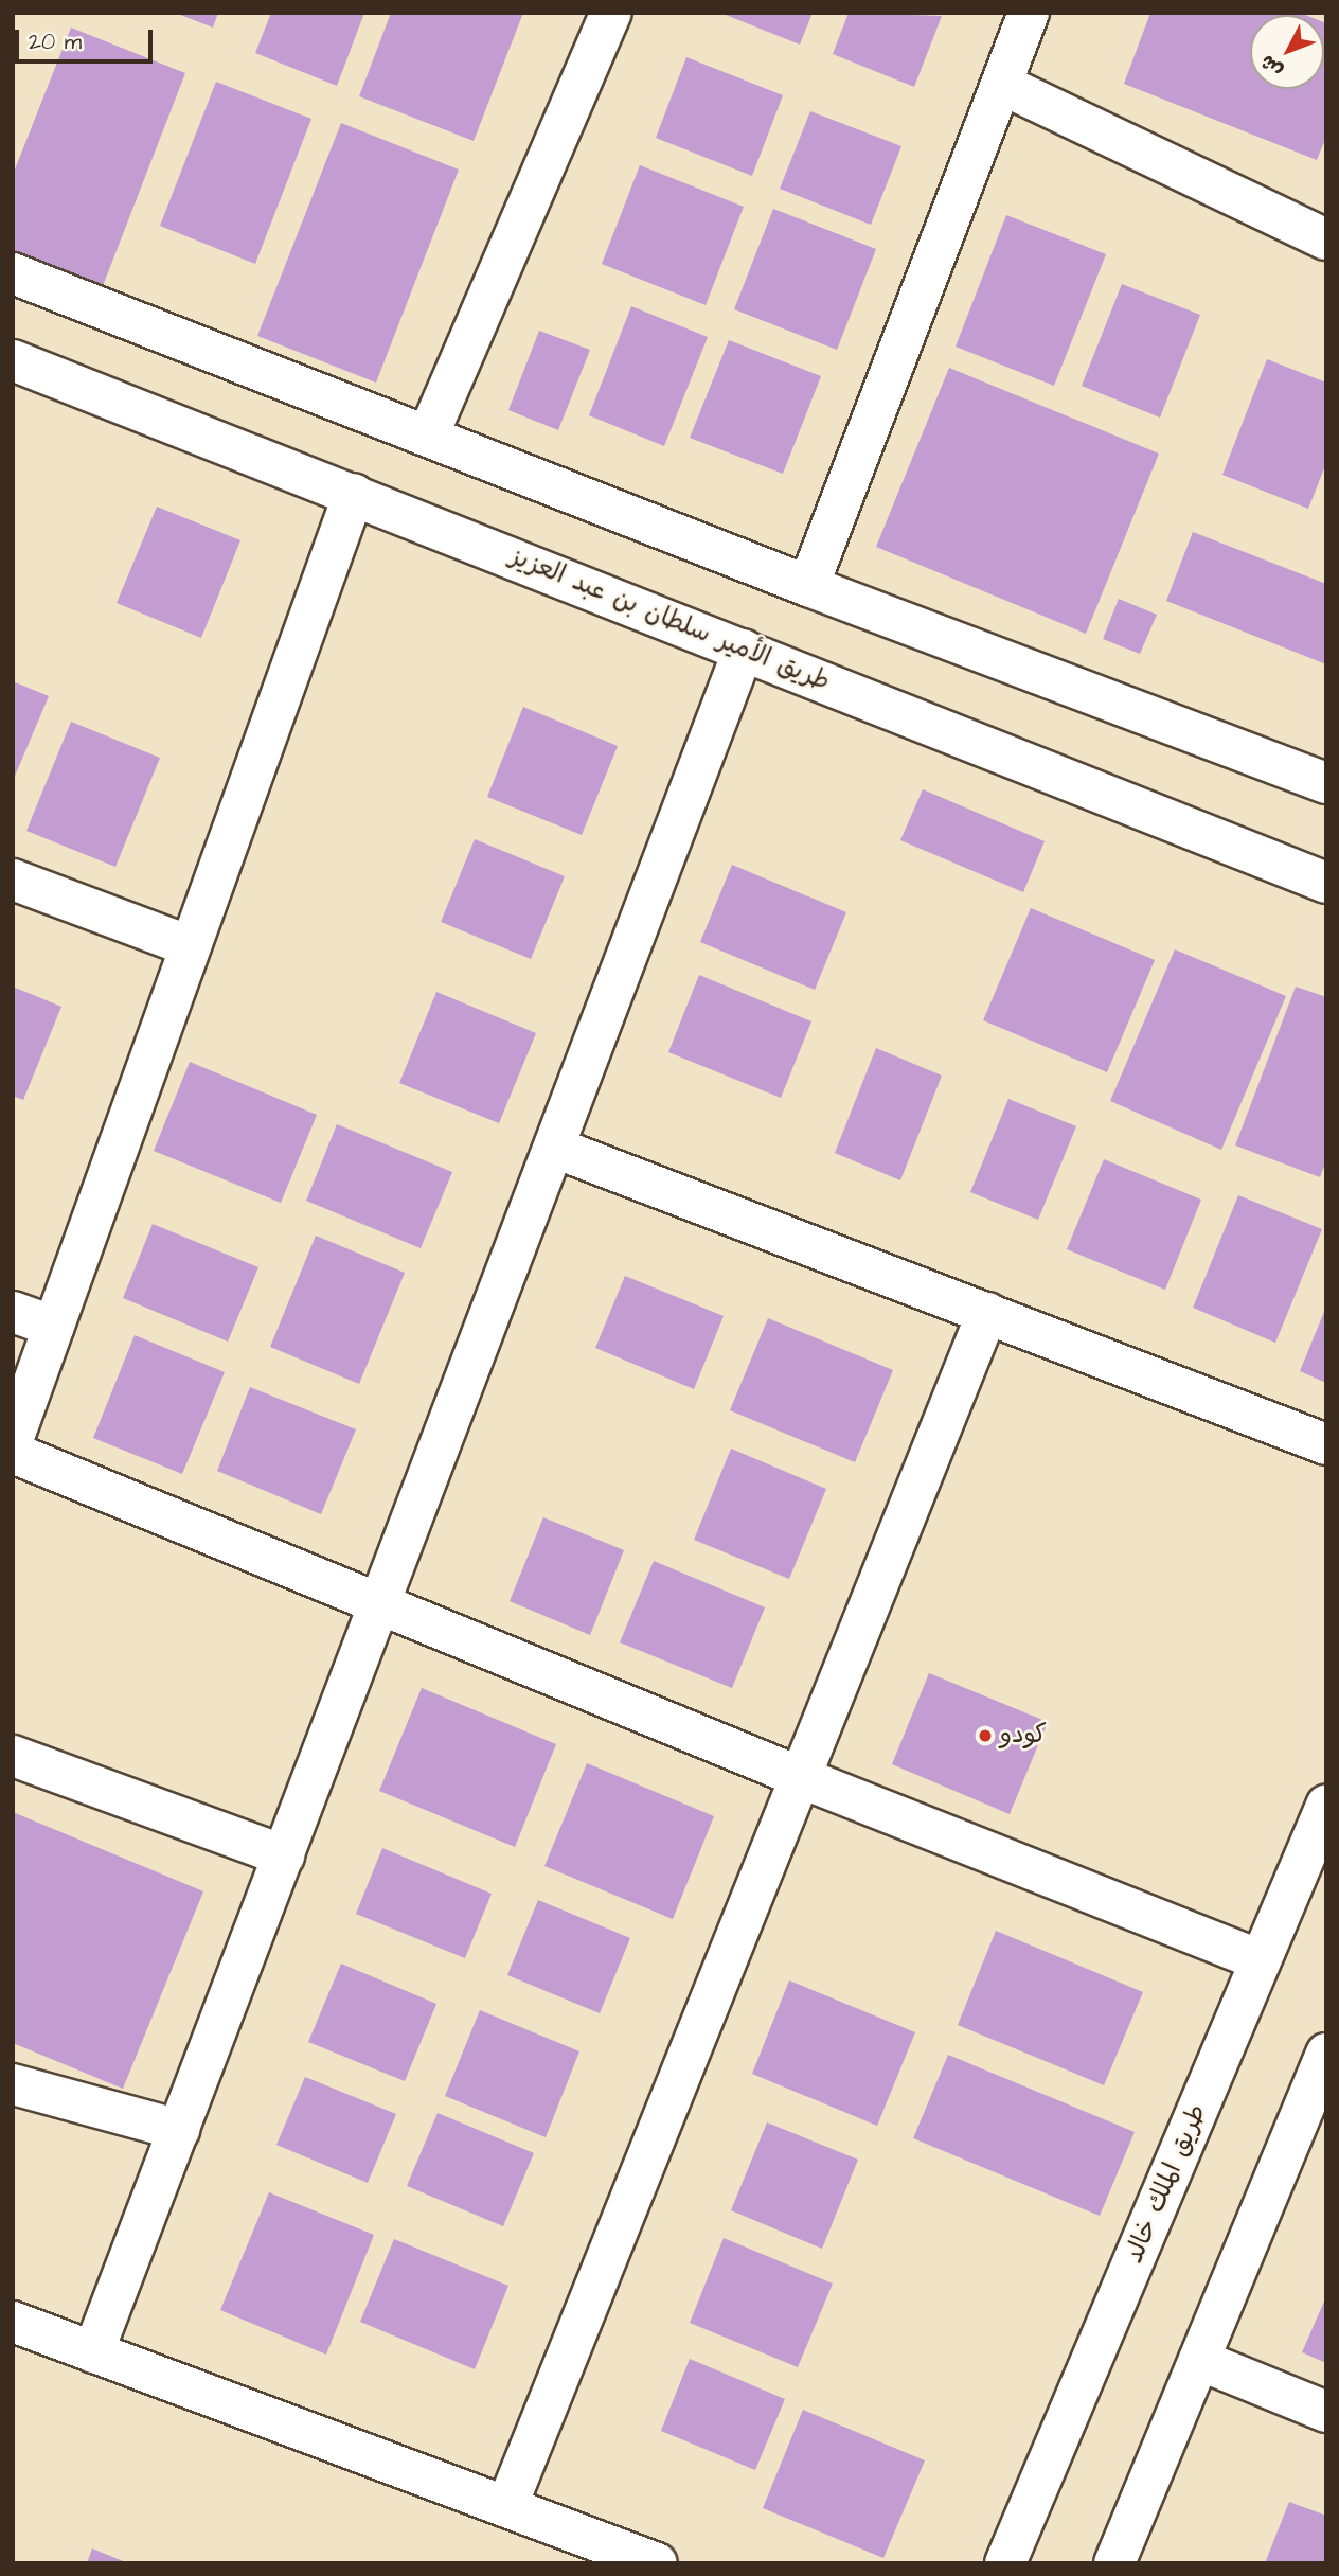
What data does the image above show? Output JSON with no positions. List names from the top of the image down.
{
  "streets": {
    "street": ["طريق الأمير سلطان بن عبد العزيز", "طريق الملك خالد"]
  },
  "places": ["كودو"],
  "scale_bar": "20 m",
  "north": "bottom left"
}
